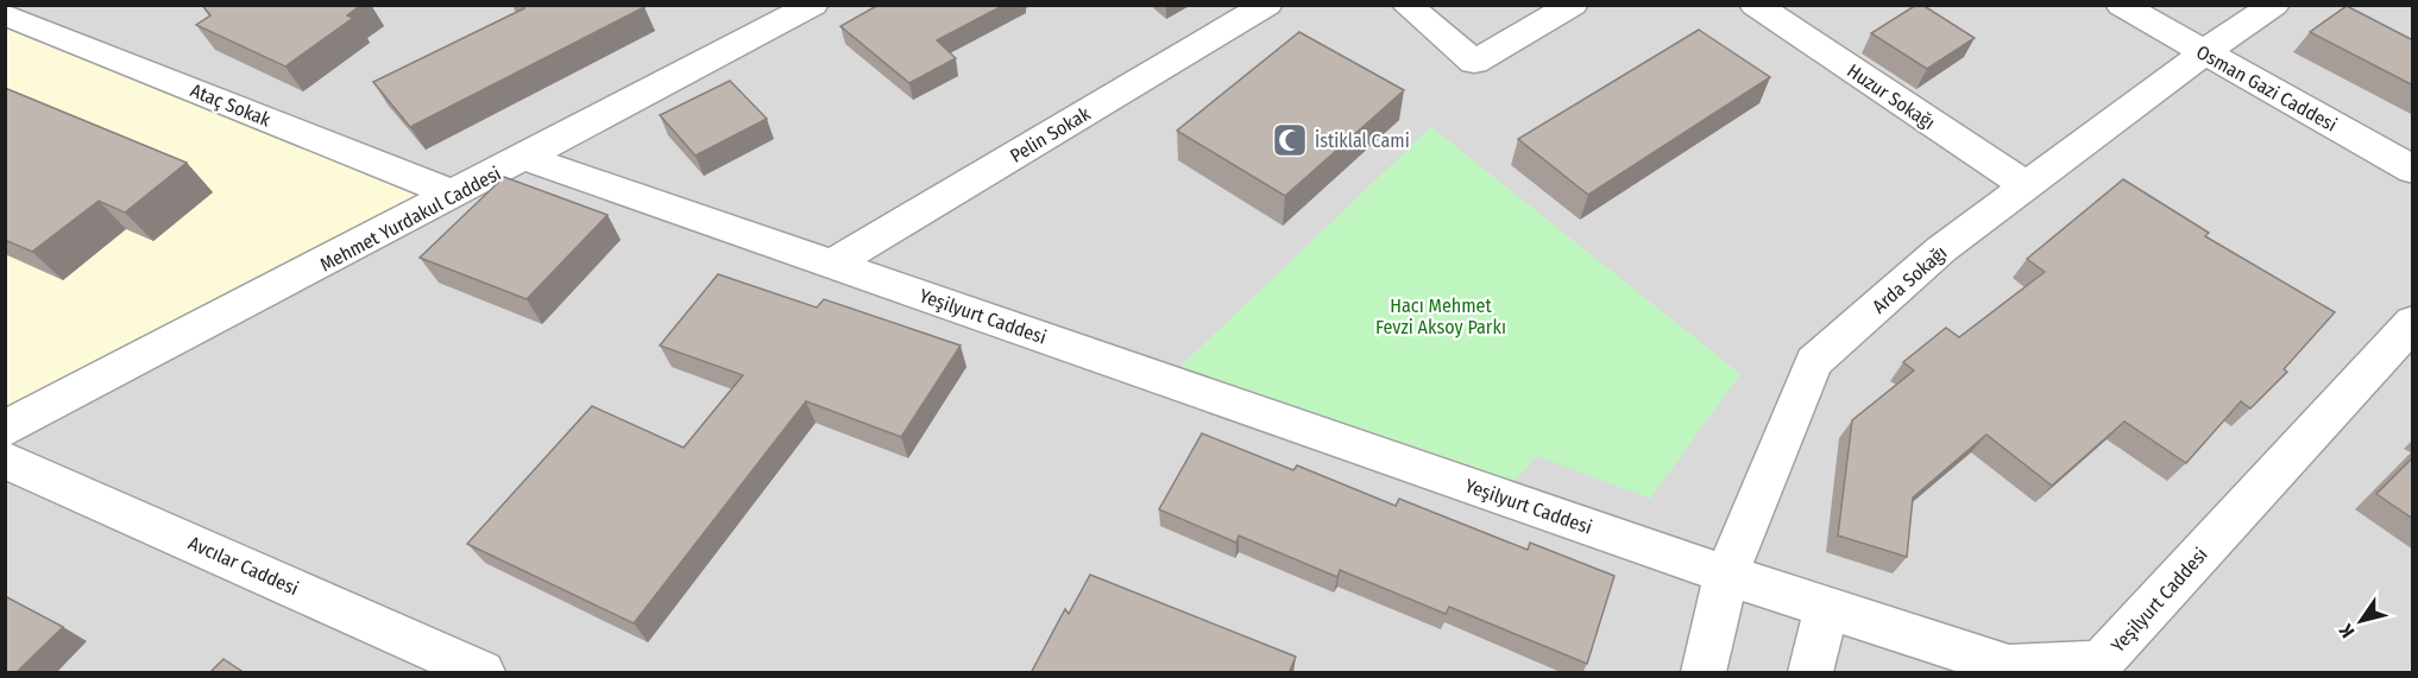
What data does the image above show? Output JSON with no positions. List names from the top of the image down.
{
  "streets": {
    "street": [
      "Osman Gazi Caddesi",
      "Huzur Sokağı",
      "Ataç Sokak",
      "Pelin Sokak",
      "Mehmet Yurdakul Caddesi",
      "Arda Sokağı",
      "Yeşilyurt Caddesi",
      "Avcılar Caddesi"
    ]
  },
  "crossings": [
    ["Osman Gazi Caddesi", "Arda Sokağı"],
    ["Huzur Sokağı", "Arda Sokağı"],
    ["Ataç Sokak", "Mehmet Yurdakul Caddesi"],
    ["Pelin Sokak", "Yeşilyurt Caddesi"],
    ["Mehmet Yurdakul Caddesi", "Yeşilyurt Caddesi"],
    ["Arda Sokağı", "Yeşilyurt Caddesi"]
  ],
  "parks": ["Hacı Mehmet Fevzi Aksoy Parkı"],
  "places": {
    "mosque": ["İstiklal Cami"]
  },
  "north": "bottom left"
}
